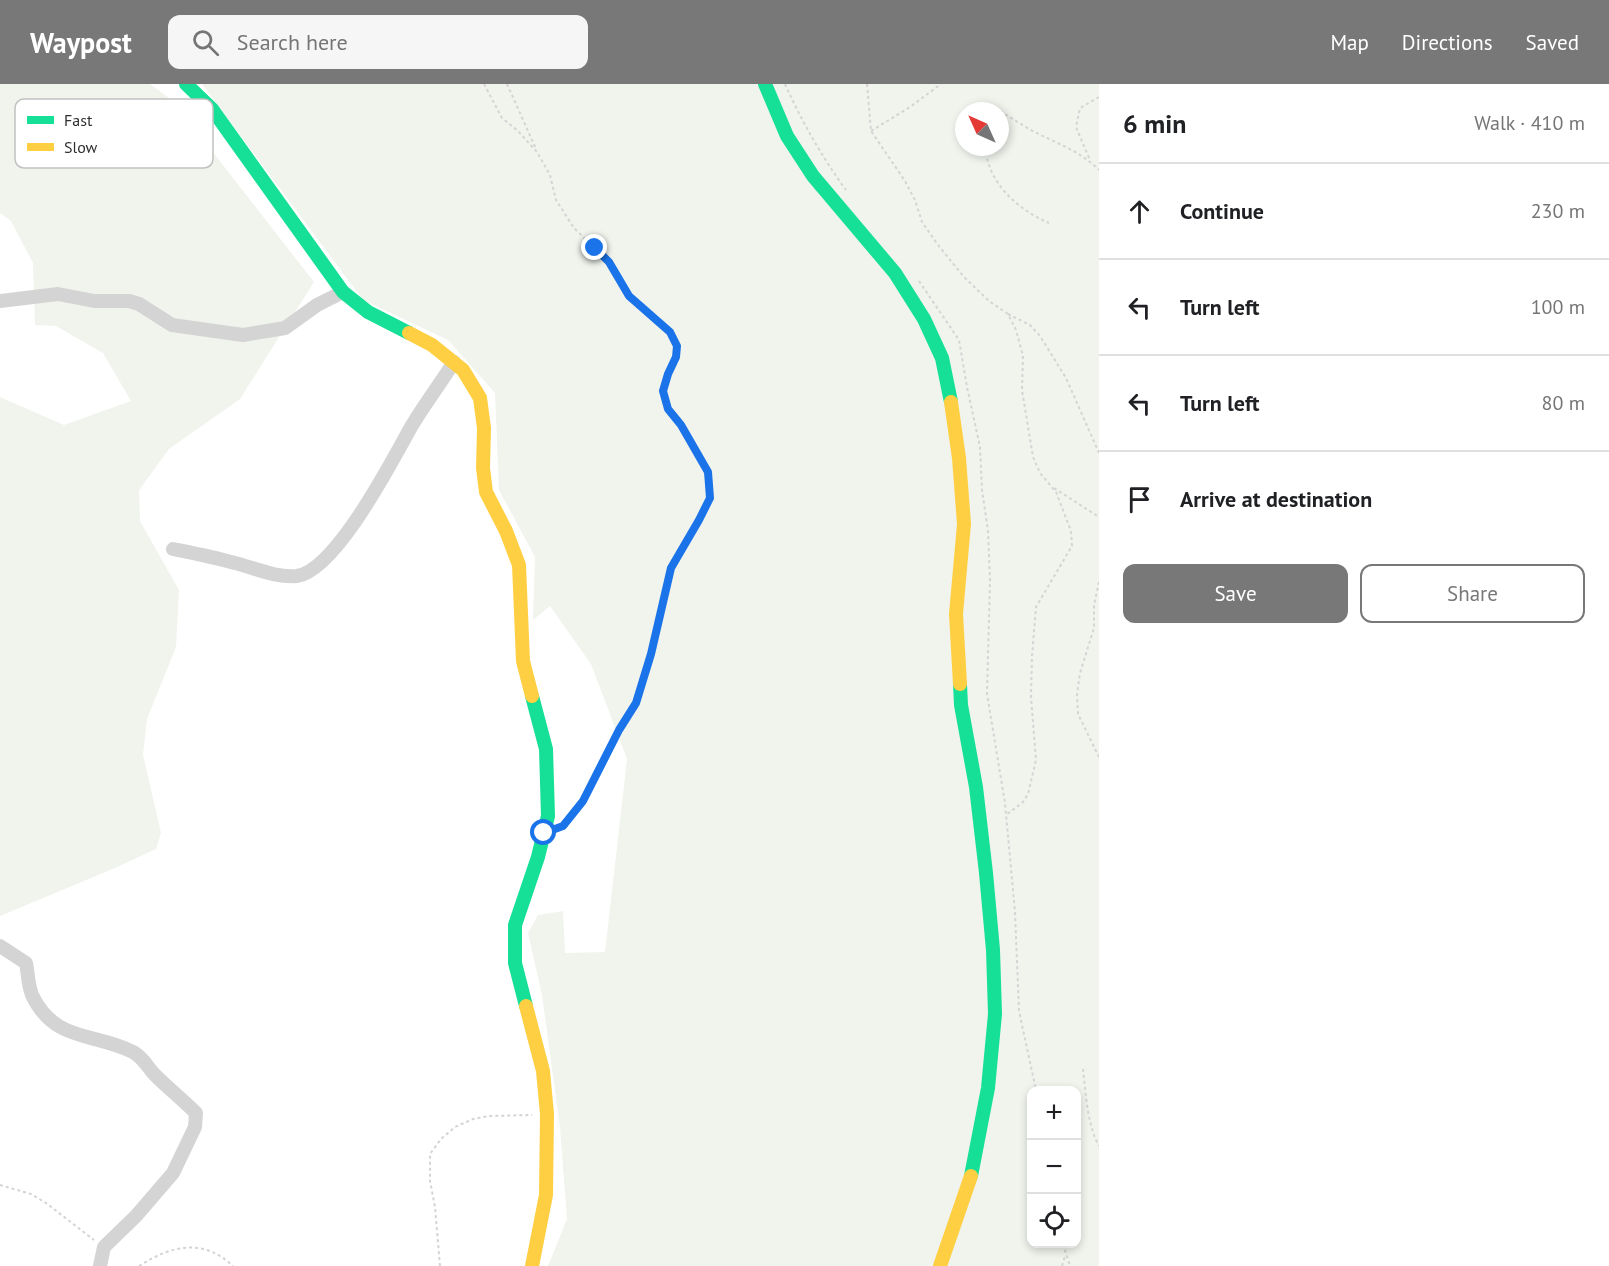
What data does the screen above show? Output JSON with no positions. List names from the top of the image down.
{
  "legend": ["Fast", "Slow"],
  "north": "top left",
  "page": {
    "header": "Waypost",
    "search": "Search here",
    "nav": ["Map", "Directions", "Saved"],
    "heading": ["6 min", "Walk · 410 m"],
    "list": [
      ["Continue", "230 m"],
      ["Turn left", "100 m"],
      ["Turn left", "80 m"],
      "Arrive at destination"
    ],
    "buttons": ["Save", "Share"],
    "map_buttons": ["+", "−"]
  }
}
